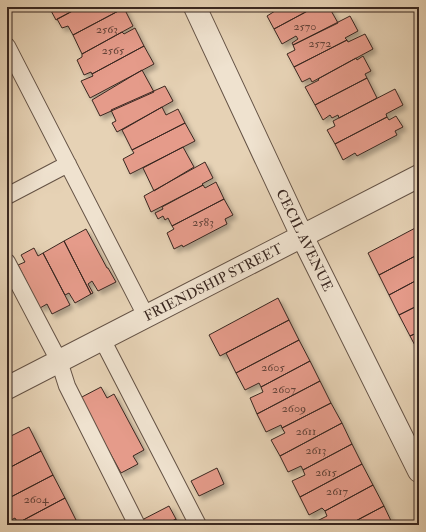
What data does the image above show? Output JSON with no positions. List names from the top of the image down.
{
  "streets": {
    "street": ["CECIL AVENUE", "FRIENDSHIP STREET"]
  },
  "crossings": [
    ["CECIL AVENUE", "FRIENDSHIP STREET"]
  ],
  "house_numbers": [
    "2570",
    "2563",
    "2572",
    "2565",
    "2583",
    "2605",
    "2607",
    "2609",
    "2611",
    "2613",
    "2615",
    "2617",
    "2604"
  ]
}
